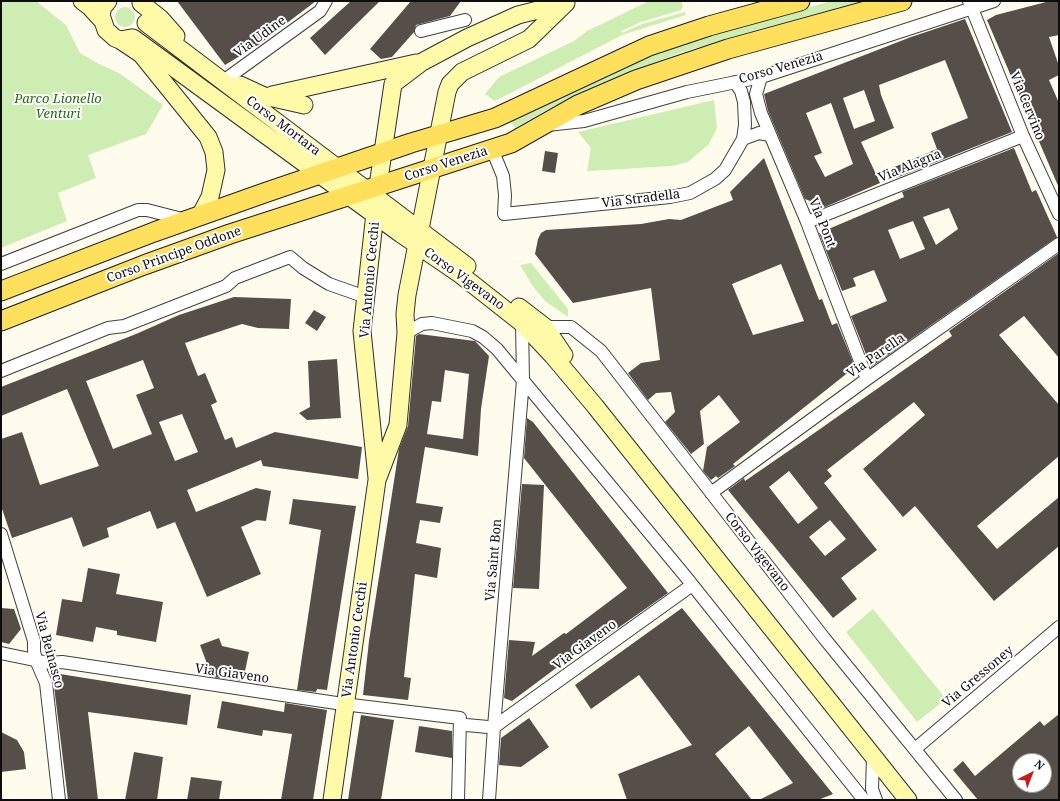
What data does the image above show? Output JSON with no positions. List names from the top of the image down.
{
  "streets": {
    "main road": [
      "Corso Venezia",
      "Corso Mortara",
      "Corso Principe Oddone",
      "Corso Vigevano",
      "Via Antonio Cecchi"
    ],
    "street": [
      "Via Udine",
      "Via Cervino",
      "Via Alagna",
      "Via Stradella",
      "Via Pont",
      "Via Parella",
      "Via Saint Bon",
      "Via Giaveno",
      "Via Beinasco",
      "Via Gressoney"
    ]
  },
  "crossings": [
    ["Corso Venezia", "Via Cervino"],
    ["Corso Venezia", "Corso Mortara"],
    ["Corso Venezia", "Via Stradella"],
    ["Corso Venezia", "Via Pont"],
    ["Corso Venezia", "Corso Principe Oddone"],
    ["Corso Venezia", "Corso Vigevano"],
    ["Corso Venezia", "Via Antonio Cecchi"],
    ["Via Cervino", "Via Alagna"],
    ["Corso Mortara", "Corso Vigevano"],
    ["Corso Mortara", "Via Antonio Cecchi"],
    ["Via Alagna", "Via Pont"],
    ["Via Pont", "Via Parella"],
    ["Corso Principe Oddone", "Corso Vigevano"],
    ["Corso Vigevano", "Via Antonio Cecchi"],
    ["Corso Vigevano", "Via Parella"],
    ["Corso Vigevano", "Via Saint Bon"],
    ["Corso Vigevano", "Via Gressoney"],
    ["Via Antonio Cecchi", "Via Giaveno"],
    ["Via Saint Bon", "Via Giaveno"],
    ["Via Giaveno", "Via Beinasco"]
  ],
  "parks": ["Parco Lionello Venturi"],
  "north": "top right"
}
